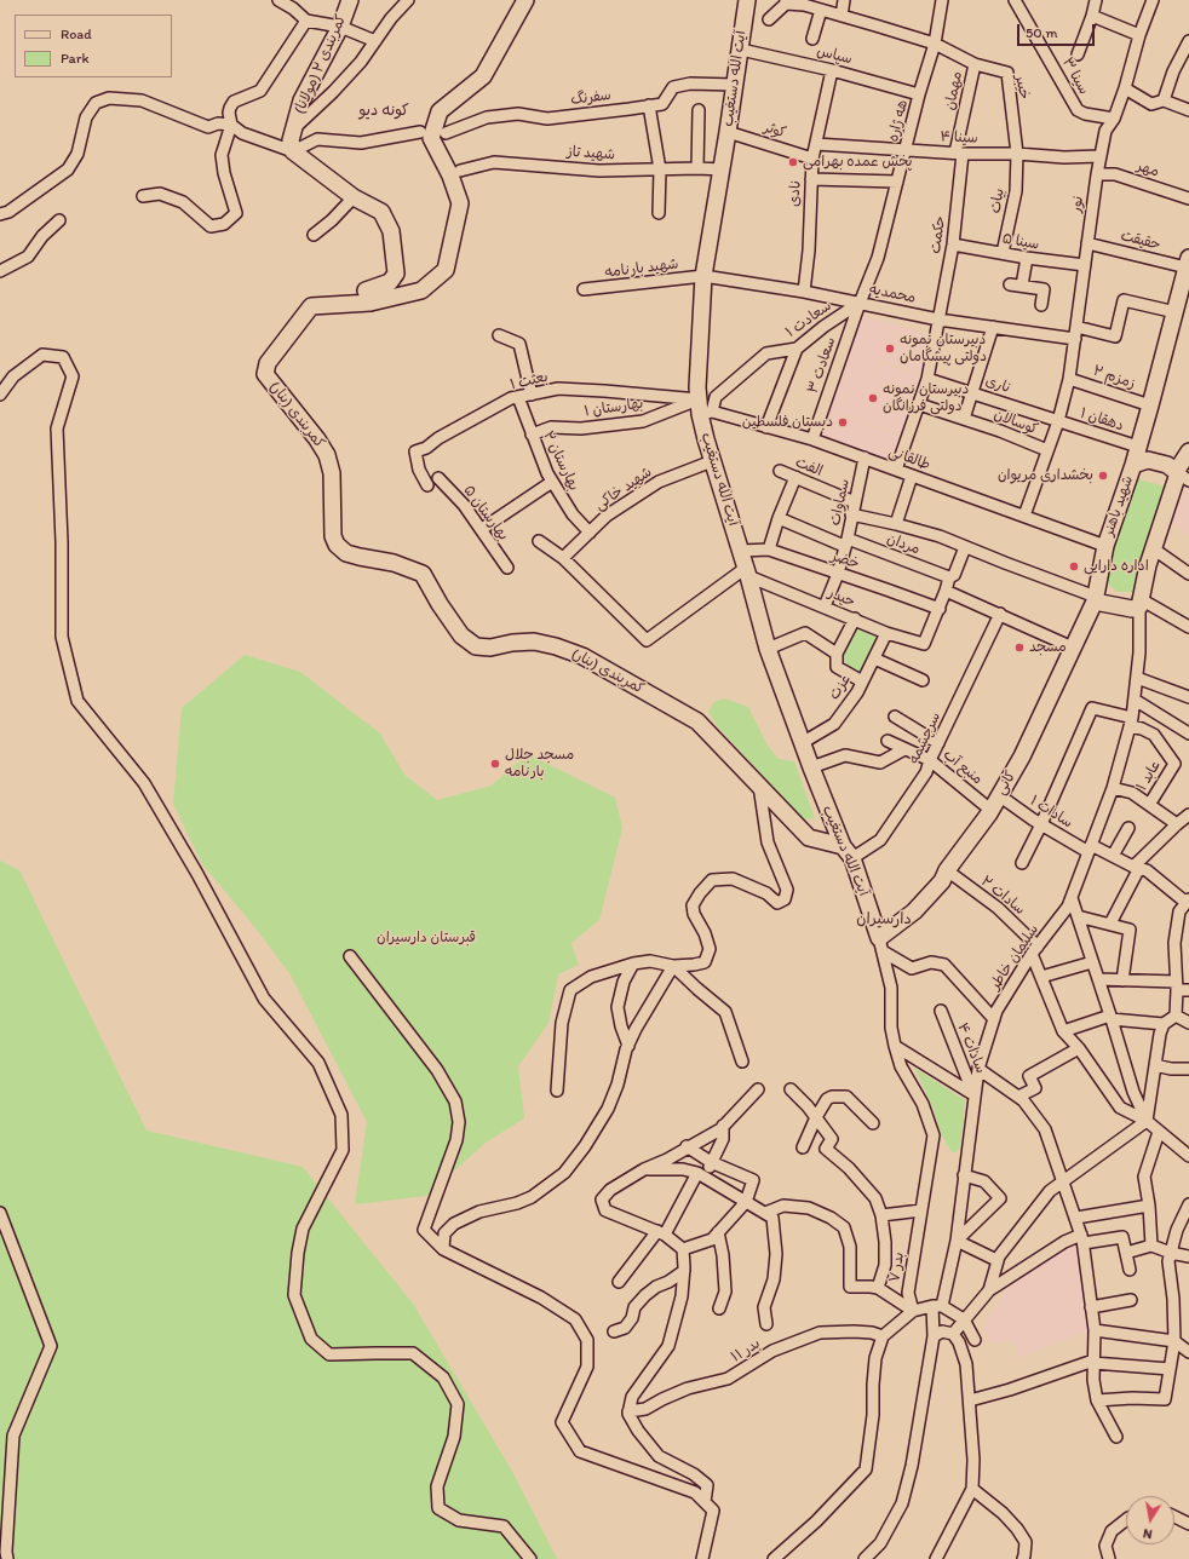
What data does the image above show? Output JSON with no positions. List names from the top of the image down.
{
  "streets": {
    "street": [
      "سپاس",
      "کمربندی ۲ (مولانا)",
      "سینا ۳",
      "آیت الله دستغیب",
      "خیبر",
      "مهمان",
      "سفرنگ",
      "هه ژاره",
      "کوثر",
      "سینا ۴",
      "شهید تاز",
      "مهر",
      "نادی",
      "بیات",
      "نور",
      "حکمت",
      "حقیقت",
      "سینا ۵",
      "شهید بارنامه",
      "محمدیه",
      "سعادت ۱",
      "سعادت ۳",
      "زمزم ۲",
      "بعثت ۱",
      "ناری",
      "بهارستان ۱",
      "کمربندی (بنار)",
      "دهقان ۱",
      "کوسالان",
      "طالقانی",
      "بهارستان ۲",
      "الفت",
      "شهید خاکی",
      "سماوات",
      "شهید باهنر",
      "بهارستان ۵",
      "مردان",
      "خضر",
      "حیدر",
      "عزت",
      "سرچشمه",
      "منبع آب",
      "عابد ۱",
      "کانی",
      "سادات ۱",
      "سادات ۲",
      "سلیمان خاطر",
      "سادات ۴",
      "بدر ۷",
      "بدر ۱۱"
    ]
  },
  "crossings": [
    ["سپاس", "آیت الله دستغیب"],
    ["سپاس", "هه ژاره"],
    ["سپاس", "نادی"],
    ["سینا ۳", "نور"],
    ["آیت الله دستغیب", "سفرنگ"],
    ["آیت الله دستغیب", "کوثر"],
    ["آیت الله دستغیب", "شهید تاز"],
    ["آیت الله دستغیب", "شهید بارنامه"],
    ["آیت الله دستغیب", "محمدیه"],
    ["آیت الله دستغیب", "سعادت ۱"],
    ["آیت الله دستغیب", "بعثت ۱"],
    ["آیت الله دستغیب", "بهارستان ۱"],
    ["آیت الله دستغیب", "کمربندی (بنار)"],
    ["آیت الله دستغیب", "طالقانی"],
    ["آیت الله دستغیب", "شهید خاکی"],
    ["آیت الله دستغیب", "خضر"],
    ["آیت الله دستغیب", "حیدر"],
    ["آیت الله دستغیب", "عزت"],
    ["آیت الله دستغیب", "سرچشمه"],
    ["آیت الله دستغیب", "کانی"],
    ["آیت الله دستغیب", "بدر ۷"],
    ["خیبر", "مهمان"],
    ["خیبر", "هه ژاره"],
    ["خیبر", "سینا ۴"],
    ["خیبر", "بیات"],
    ["مهمان", "سینا ۴"],
    ["مهمان", "حکمت"],
    ["هه ژاره", "سینا ۴"],
    ["هه ژاره", "محمدیه"],
    ["هه ژاره", "سعادت ۱"],
    ["هه ژاره", "سعادت ۳"],
    ["کوثر", "نادی"],
    ["سینا ۴", "نادی"],
    ["سینا ۴", "بیات"],
    ["سینا ۴", "نور"],
    ["سینا ۴", "حکمت"],
    ["مهر", "نور"],
    ["نادی", "محمدیه"],
    ["بیات", "سینا ۵"],
    ["نور", "حقیقت"],
    ["نور", "سینا ۵"],
    ["نور", "محمدیه"],
    ["نور", "زمزم ۲"],
    ["نور", "ناری"],
    ["نور", "دهقان ۱"],
    ["نور", "کوسالان"],
    ["نور", "طالقانی"],
    ["حکمت", "سینا ۵"],
    ["حکمت", "محمدیه"],
    ["حکمت", "ناری"],
    ["حکمت", "کوسالان"],
    ["حکمت", "طالقانی"],
    ["حقیقت", "شهید باهنر"],
    ["شهید بارنامه", "محمدیه"],
    ["محمدیه", "سعادت ۱"],
    ["محمدیه", "سعادت ۳"],
    ["سعادت ۱", "سعادت ۳"],
    ["سعادت ۱", "بعثت ۱"],
    ["سعادت ۱", "بهارستان ۱"],
    ["سعادت ۱", "طالقانی"],
    ["سعادت ۳", "طالقانی"],
    ["زمزم ۲", "شهید باهنر"],
    ["بعثت ۱", "بهارستان ۱"],
    ["بعثت ۱", "طالقانی"],
    ["بعثت ۱", "بهارستان ۲"],
    ["ناری", "دهقان ۱"],
    ["بهارستان ۱", "طالقانی"],
    ["بهارستان ۱", "بهارستان ۲"],
    ["کمربندی (بنار)", "سرچشمه"],
    ["دهقان ۱", "شهید باهنر"],
    ["طالقانی", "سماوات"],
    ["طالقانی", "شهید باهنر"],
    ["بهارستان ۲", "شهید خاکی"],
    ["الفت", "سماوات"],
    ["سماوات", "مردان"],
    ["سماوات", "خضر"],
    ["سماوات", "حیدر"],
    ["شهید باهنر", "کانی"],
    ["خضر", "حیدر"],
    ["حیدر", "عزت"],
    ["سرچشمه", "منبع آب"],
    ["منبع آب", "کانی"],
    ["منبع آب", "سادات ۱"],
    ["عابد ۱", "سلیمان خاطر"],
    ["کانی", "سادات ۱"],
    ["کانی", "سادات ۲"],
    ["کانی", "بدر ۷"],
    ["سادات ۱", "سلیمان خاطر"],
    ["سادات ۲", "سلیمان خاطر"],
    ["سلیمان خاطر", "سادات ۴"]
  ],
  "districts": ["کونه دیو", "دارسیران"],
  "parks": ["قبرستان دارسیران"],
  "places": [
    "پخش عمده بهرامی",
    "دبیرستان نمونه دولتی پیشگامان",
    "دبیرستان نمونه دولتی فرزانگان",
    "دبستان فلسطین",
    "بخشداری مریوان",
    "اداره دارایی",
    "مسجد",
    "مسجد جلال بارنامه"
  ],
  "legend": ["Road", "Park"],
  "scale_bar": "50 m",
  "north": "bottom"
}
